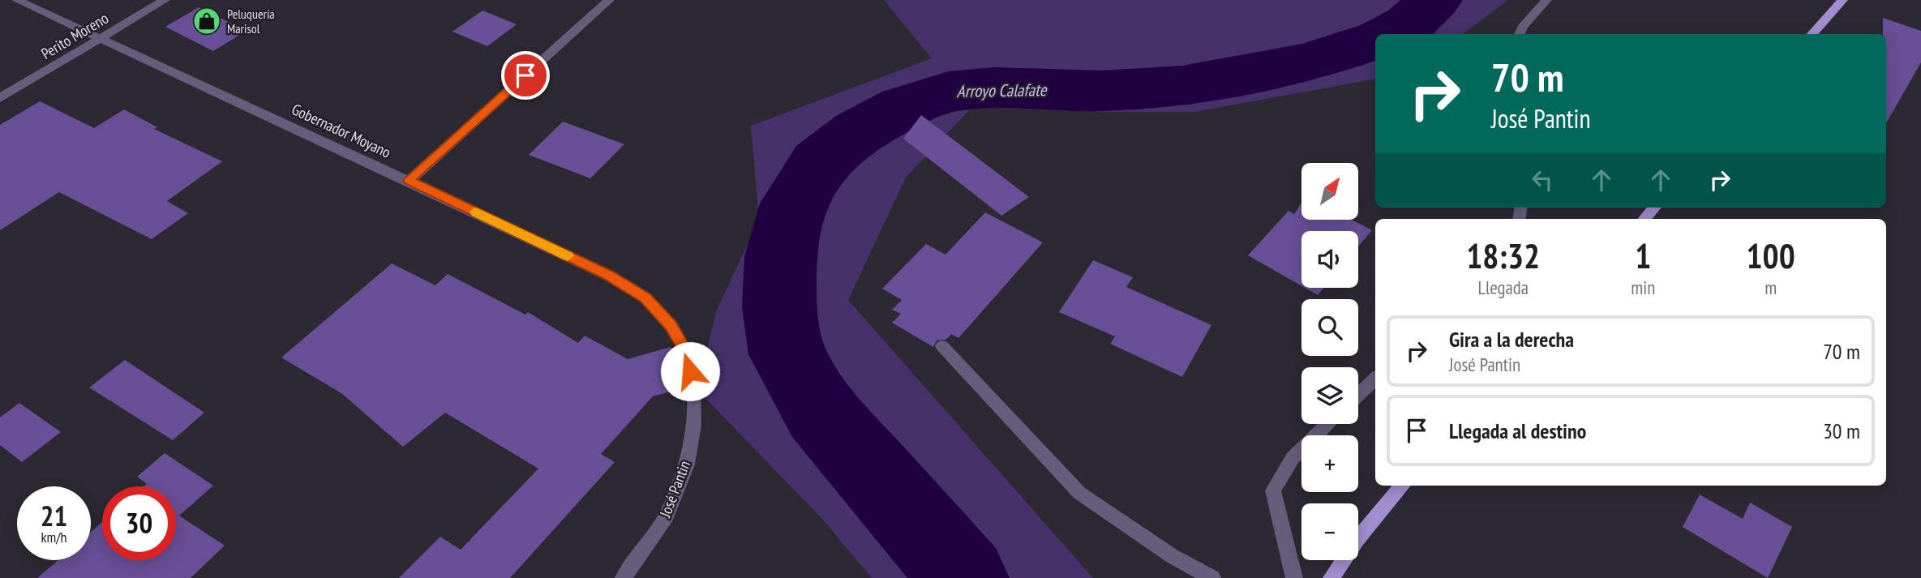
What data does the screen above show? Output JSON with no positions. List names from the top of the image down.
{
  "streets": {
    "street": ["Perito Moreno", "Gobernador Moyano", "José Pantin"]
  },
  "crossings": [
    ["Perito Moreno", "Gobernador Moyano"],
    ["Gobernador Moyano", "José Pantin"]
  ],
  "water": ["Arroyo Calafate"],
  "places": {
    "shop": ["Peluquería Marisol"]
  },
  "north": "top right",
  "page": {
    "turn": ["70 m", "José Pantin"],
    "map_buttons": ["+", "−"],
    "eta": [
      "18:32",
      "Llegada",
      "1",
      "min",
      "100",
      "m"
    ],
    "list": [
      {
        "name": "Gira a la derecha",
        "note": "José Pantin",
        "value": "70 m"
      },
      {
        "name": "Llegada al destino",
        "value": "30 m"
      }
    ],
    "speed": "21 km/h",
    "limit": "30"
  }
}
